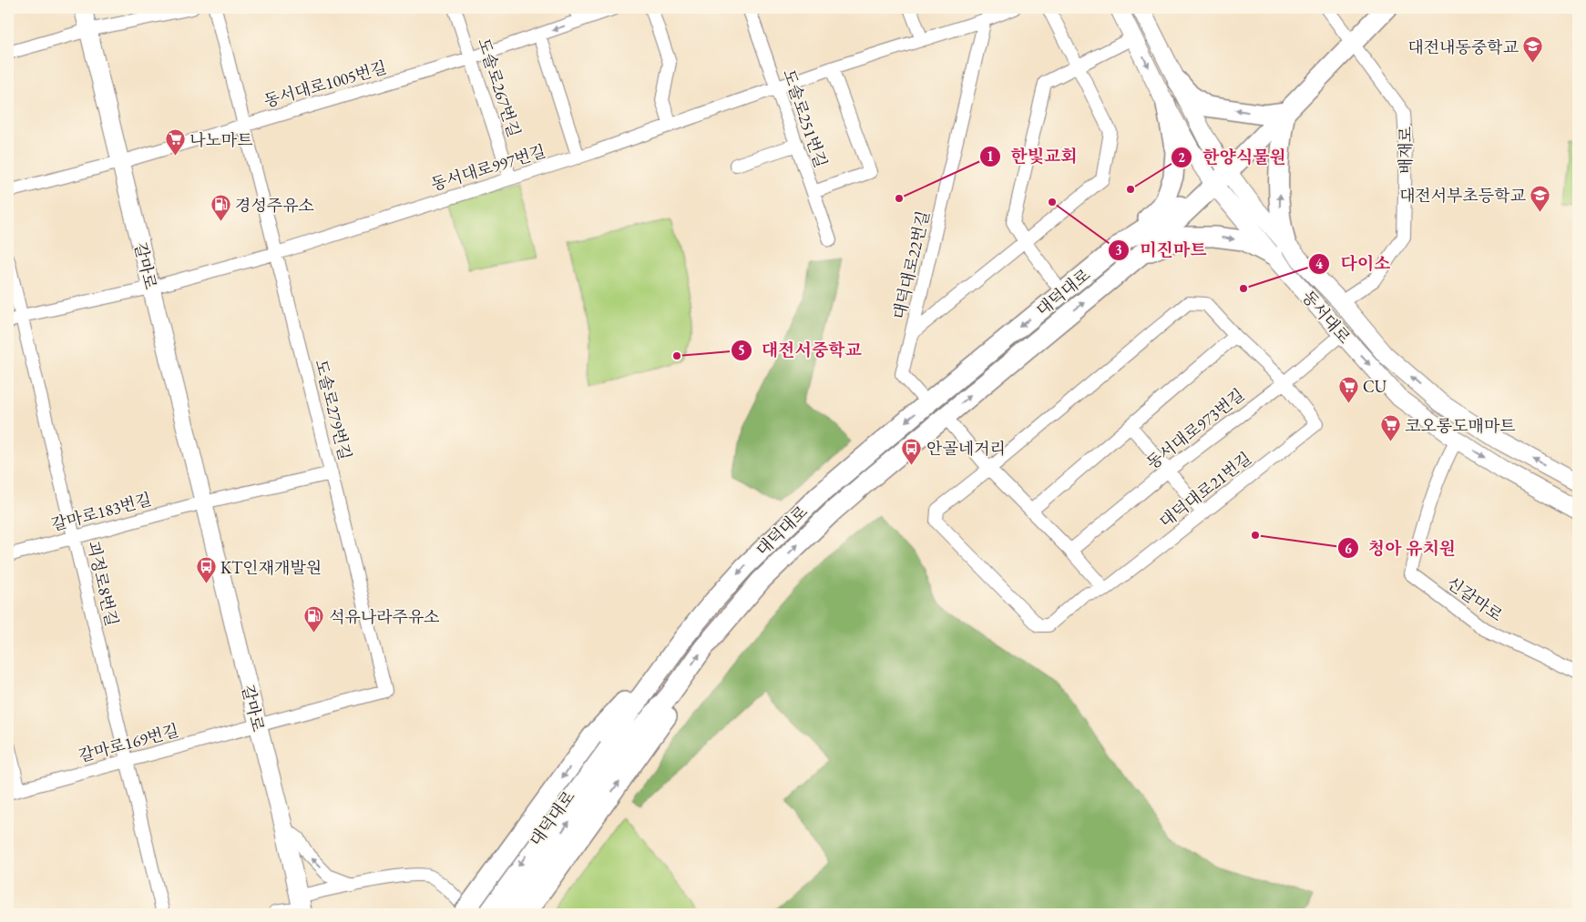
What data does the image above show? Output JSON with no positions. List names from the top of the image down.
{
  "streets": {
    "main road": ["대덕대로"],
    "street": [
      "동서대로1005번길",
      "도솔로267번길",
      "도솔로251번길",
      "배재로",
      "동서대로997번길",
      "대덕대로22번길",
      "갈마로",
      "동서대로",
      "도솔로279번길",
      "동서대로973번길",
      "대덕대로21번길",
      "갈마로183번길",
      "괴정로8번길",
      "신갈마로",
      "갈마로169번길"
    ]
  },
  "crossings": [
    ["동서대로1005번길", "도솔로267번길"],
    ["동서대로1005번길", "갈마로"],
    ["동서대로1005번길", "도솔로279번길"],
    ["도솔로267번길", "동서대로997번길"],
    ["도솔로251번길", "동서대로997번길"],
    ["배재로", "동서대로"],
    ["동서대로997번길", "대덕대로22번길"],
    ["동서대로997번길", "갈마로"],
    ["동서대로997번길", "도솔로279번길"],
    ["동서대로997번길", "괴정로8번길"],
    ["대덕대로22번길", "대덕대로"],
    ["갈마로", "도솔로279번길"],
    ["갈마로", "갈마로183번길"],
    ["갈마로", "갈마로169번길"],
    ["대덕대로", "동서대로"],
    ["동서대로", "동서대로973번길"],
    ["동서대로", "신갈마로"],
    ["도솔로279번길", "갈마로169번길"],
    ["동서대로973번길", "대덕대로21번길"],
    ["갈마로183번길", "괴정로8번길"],
    ["괴정로8번길", "갈마로169번길"]
  ],
  "places": {
    "school or university": ["대전내동중학교", "대전서부초등학교"],
    "supermarket": ["나노마트", "CU", "코오롱도매마트"],
    "other": [
      "한양식물원",
      "한빛교회",
      "미진마트",
      "다이소",
      "대전서중학교",
      "청아 유치원"
    ],
    "fuel station": ["경성주유소", "석유나라주유소"],
    "bus stop": ["안골네거리", "KT인재개발원"]
  }
}
